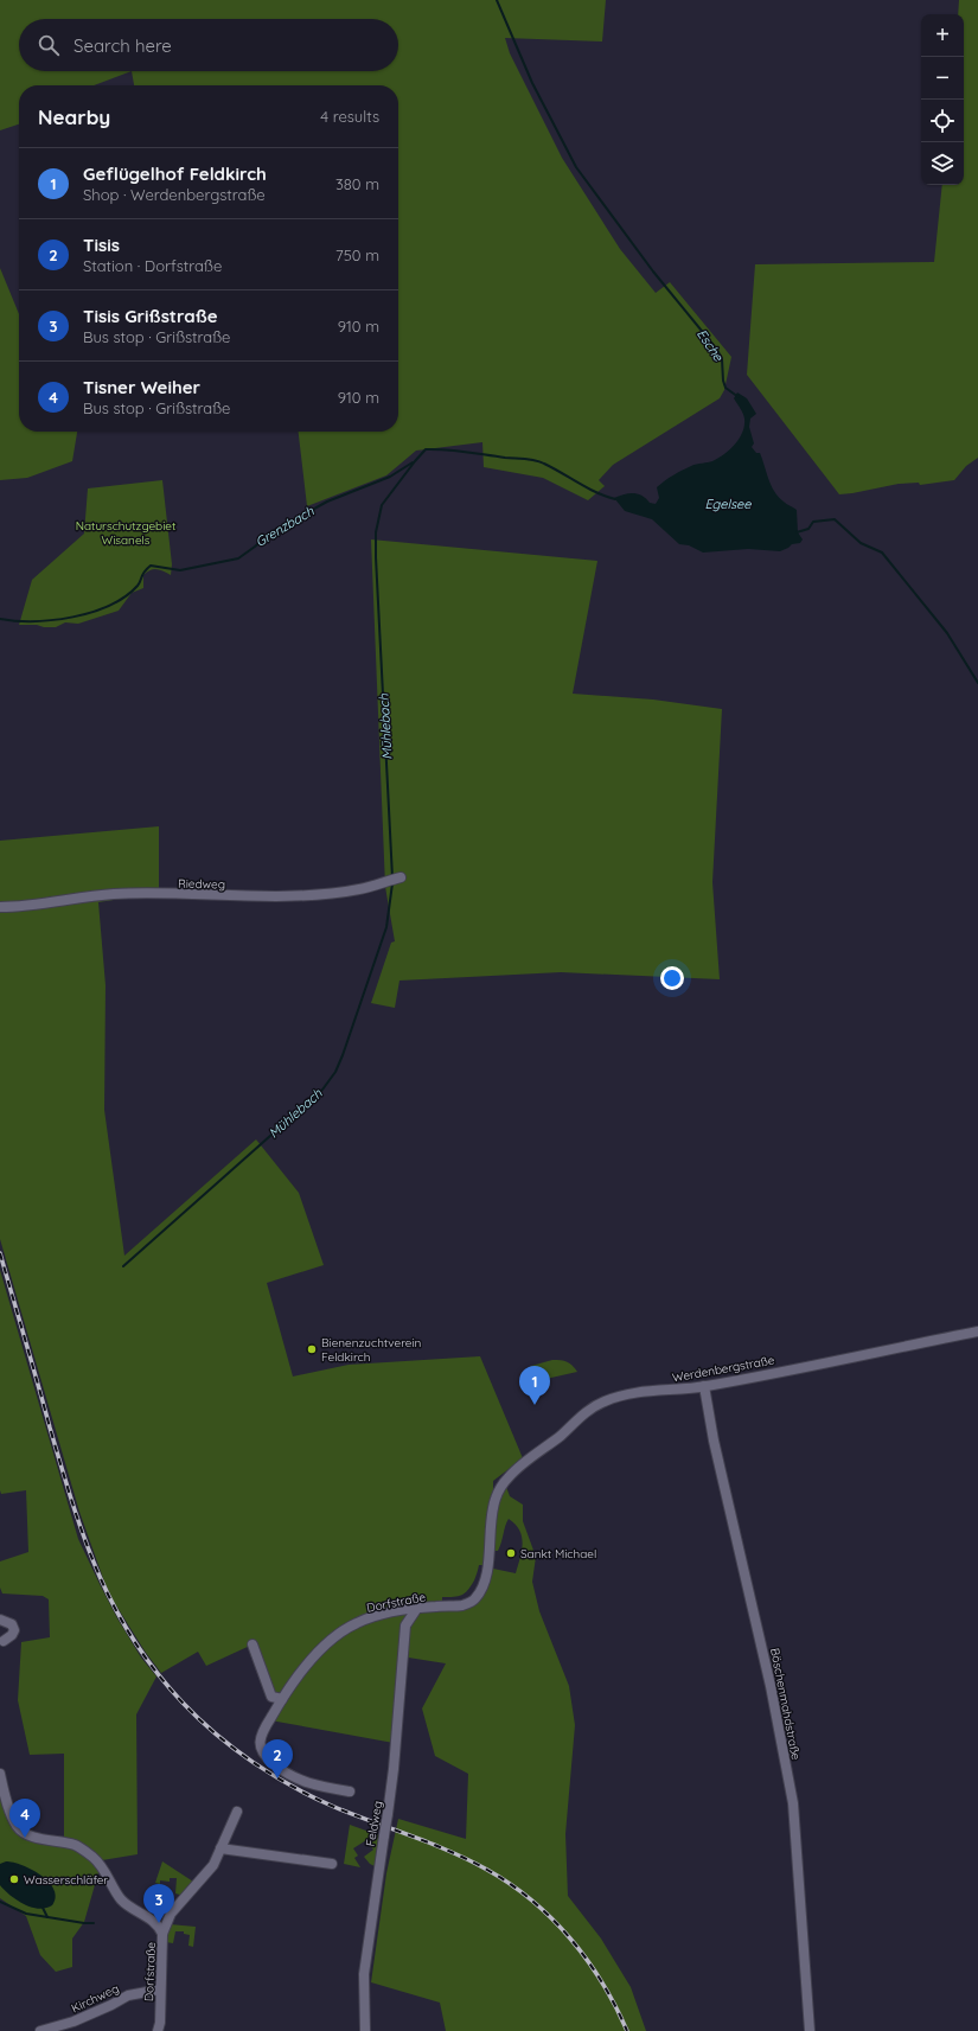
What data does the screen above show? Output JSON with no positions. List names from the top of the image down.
{
  "streets": {
    "street": [
      "Riedweg",
      "Werdenbergstraße",
      "Dorfstraße",
      "Böschenmahdstraße",
      "Feldweg",
      "Kirchweg"
    ]
  },
  "crossings": [
    ["Werdenbergstraße", "Dorfstraße"],
    ["Werdenbergstraße", "Böschenmahdstraße"],
    ["Dorfstraße", "Feldweg"],
    ["Dorfstraße", "Kirchweg"]
  ],
  "water": [
    "Esche",
    "Egelsee",
    "Grenzbach",
    "Mühlebach"
  ],
  "parks": ["Naturschutzgebiet Wisanels"],
  "places": ["Bienenzuchtverein Feldkirch", "Sankt Michael", "Wasserschläfer"],
  "page": {
    "map_buttons": ["+", "−"],
    "search": "Search here",
    "heading": ["Nearby", "4 results"],
    "list": [
      {
        "mark": "1",
        "name": "Geflügelhof Feldkirch",
        "note": "Shop · Werdenbergstraße",
        "value": "380 m"
      },
      {
        "mark": "2",
        "name": "Tisis",
        "note": "Station · Dorfstraße",
        "value": "750 m"
      },
      {
        "mark": "3",
        "name": "Tisis Grißstraße",
        "note": "Bus stop · Grißstraße",
        "value": "910 m"
      },
      {
        "mark": "4",
        "name": "Tisner Weiher",
        "note": "Bus stop · Grißstraße",
        "value": "910 m"
      }
    ],
    "pins": [
      "1",
      "2",
      "4",
      "3"
    ]
  }
}
